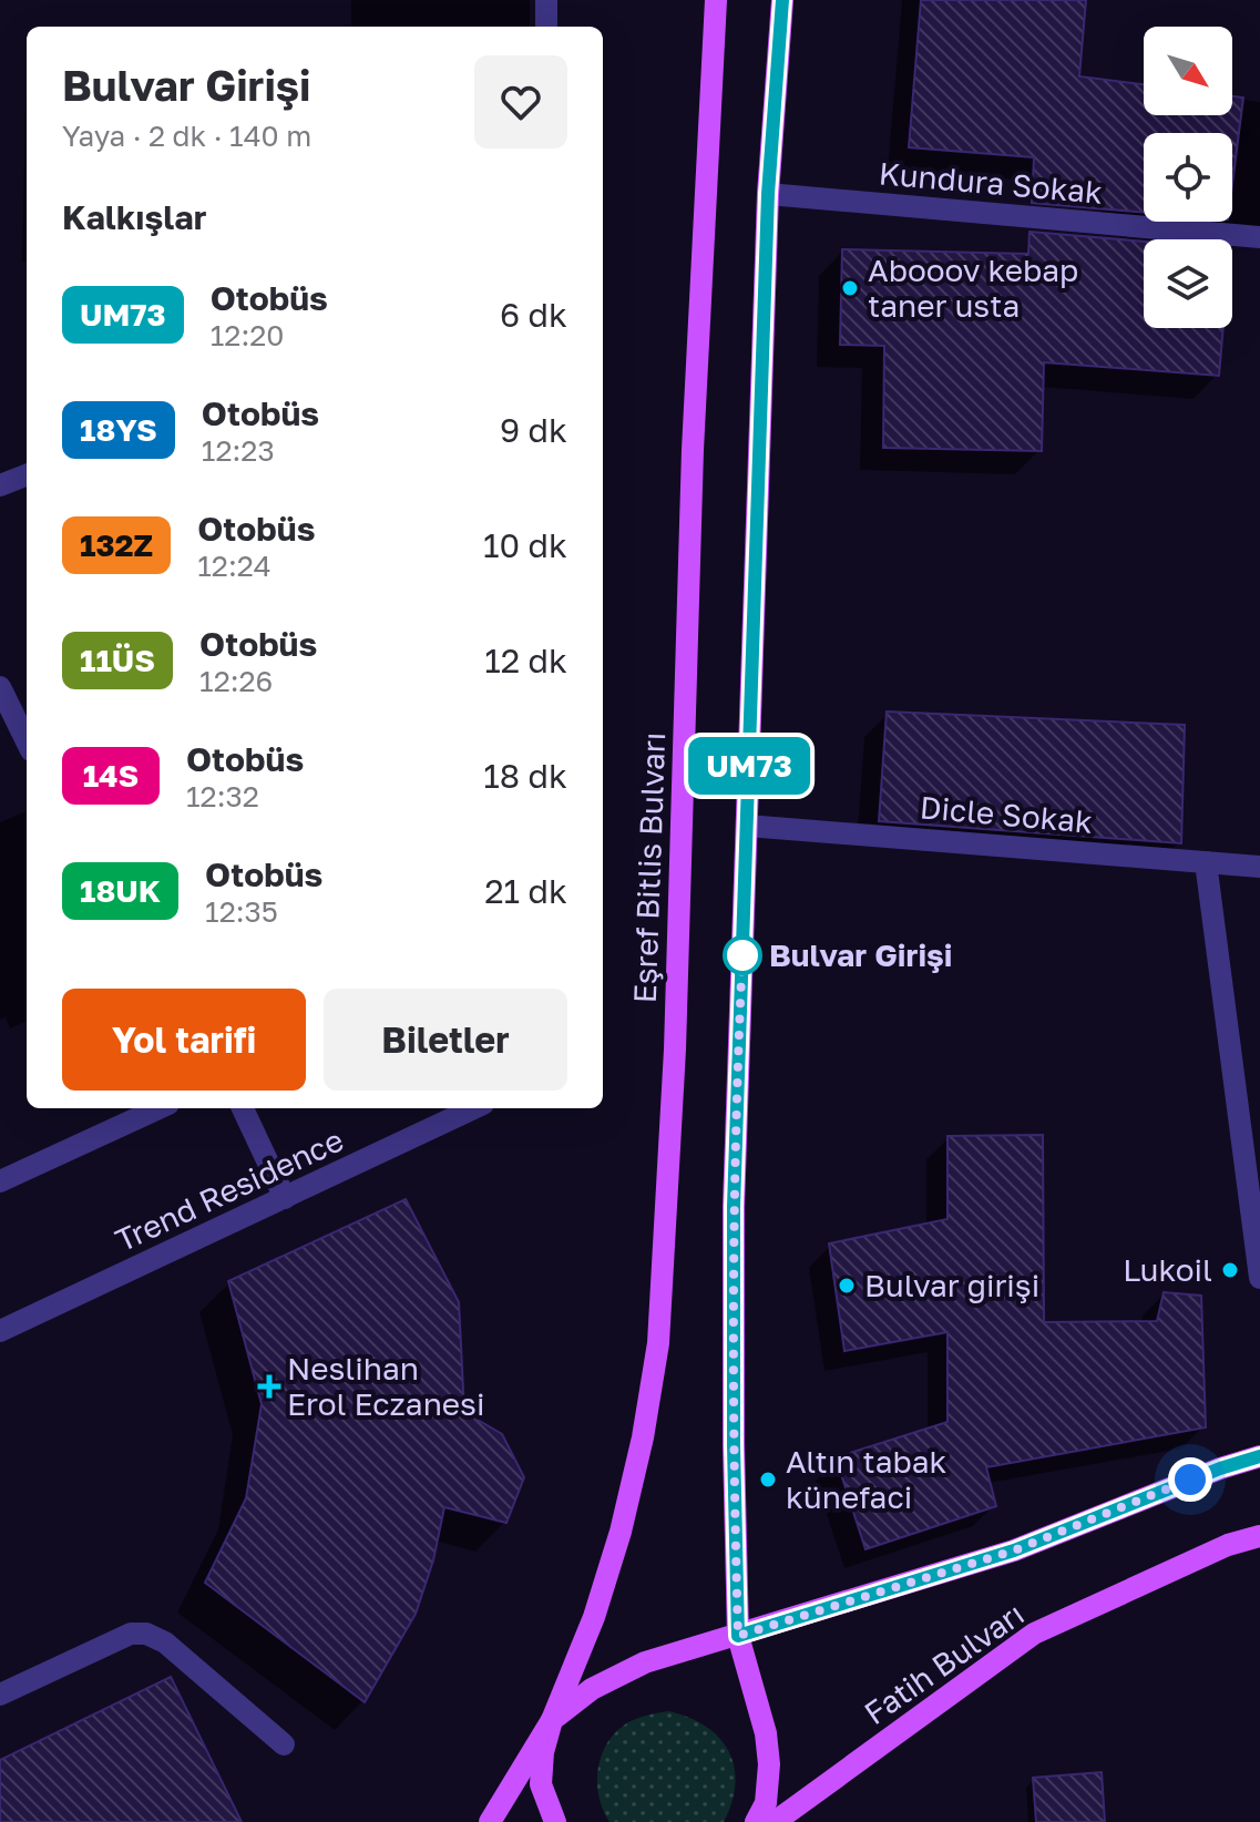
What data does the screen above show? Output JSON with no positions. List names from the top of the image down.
{
  "streets": {
    "main road": ["Eşref Bitlis Bulvarı", "Fatih Bulvarı"],
    "street": ["Kundura Sokak", "Dicle Sokak", "Trend Residence"]
  },
  "crossings": [
    ["Eşref Bitlis Bulvarı", "Fatih Bulvarı"]
  ],
  "places": {
    "other": [
      "Abooov kebap taner usta",
      "Bulvar Girişi",
      "Lukoil",
      "Bulvar girişi",
      "Altın tabak künefaci"
    ],
    "health": ["Neslihan Erol Eczanesi"]
  },
  "lines": ["bus line UM73"],
  "north": "bottom right",
  "page": {
    "on_map": "UM73",
    "heading": [
      ["Bulvar Girişi", "Yaya · 2 dk · 140 m"],
      "Kalkışlar"
    ],
    "list": [
      {
        "mark": "UM73",
        "name": "Otobüs",
        "note": "12:20",
        "value": "6 dk"
      },
      {
        "mark": "18YS",
        "name": "Otobüs",
        "note": "12:23",
        "value": "9 dk"
      },
      {
        "mark": "132Z",
        "name": "Otobüs",
        "note": "12:24",
        "value": "10 dk"
      },
      {
        "mark": "11ÜS",
        "name": "Otobüs",
        "note": "12:26",
        "value": "12 dk"
      },
      {
        "mark": "14S",
        "name": "Otobüs",
        "note": "12:32",
        "value": "18 dk"
      },
      {
        "mark": "18UK",
        "name": "Otobüs",
        "note": "12:35",
        "value": "21 dk"
      }
    ],
    "buttons": ["Yol tarifi", "Biletler"]
  }
}
